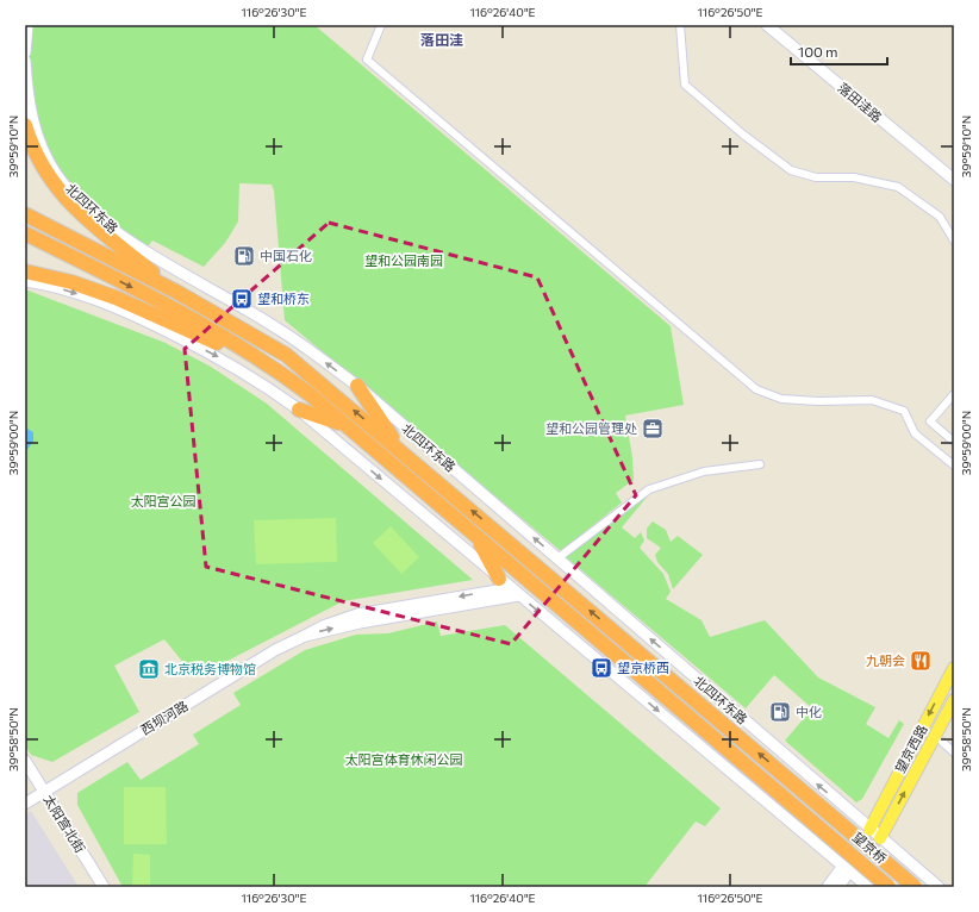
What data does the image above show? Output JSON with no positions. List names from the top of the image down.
{
  "streets": {
    "highway": ["北四环东路", "望京桥"],
    "main road": ["望京西路"],
    "street": ["落田洼路", "西坝河路", "太阳宫北街"]
  },
  "crossings": [
    ["北四环东路", "望京西路"],
    ["北四环东路", "望京桥"],
    ["西坝河路", "太阳宫北街"]
  ],
  "districts": ["落田洼"],
  "parks": ["望和公园南园", "太阳宫公园", "太阳宫体育休闲公园"],
  "places": {
    "fuel station": ["中国石化", "中化"],
    "bus stop": ["望和桥东", "望京桥西"],
    "office": ["望和公园管理处"],
    "restaurant": ["九朝会"],
    "museum": ["北京税务博物馆"]
  },
  "scale_bar": "100 m",
  "coordinates": [
    "116°26'30\"E",
    "116°26'40\"E",
    "116°26'50\"E",
    "39°59'10\"N",
    "39°59'00\"N",
    "39°58'50\"N"
  ]
}
